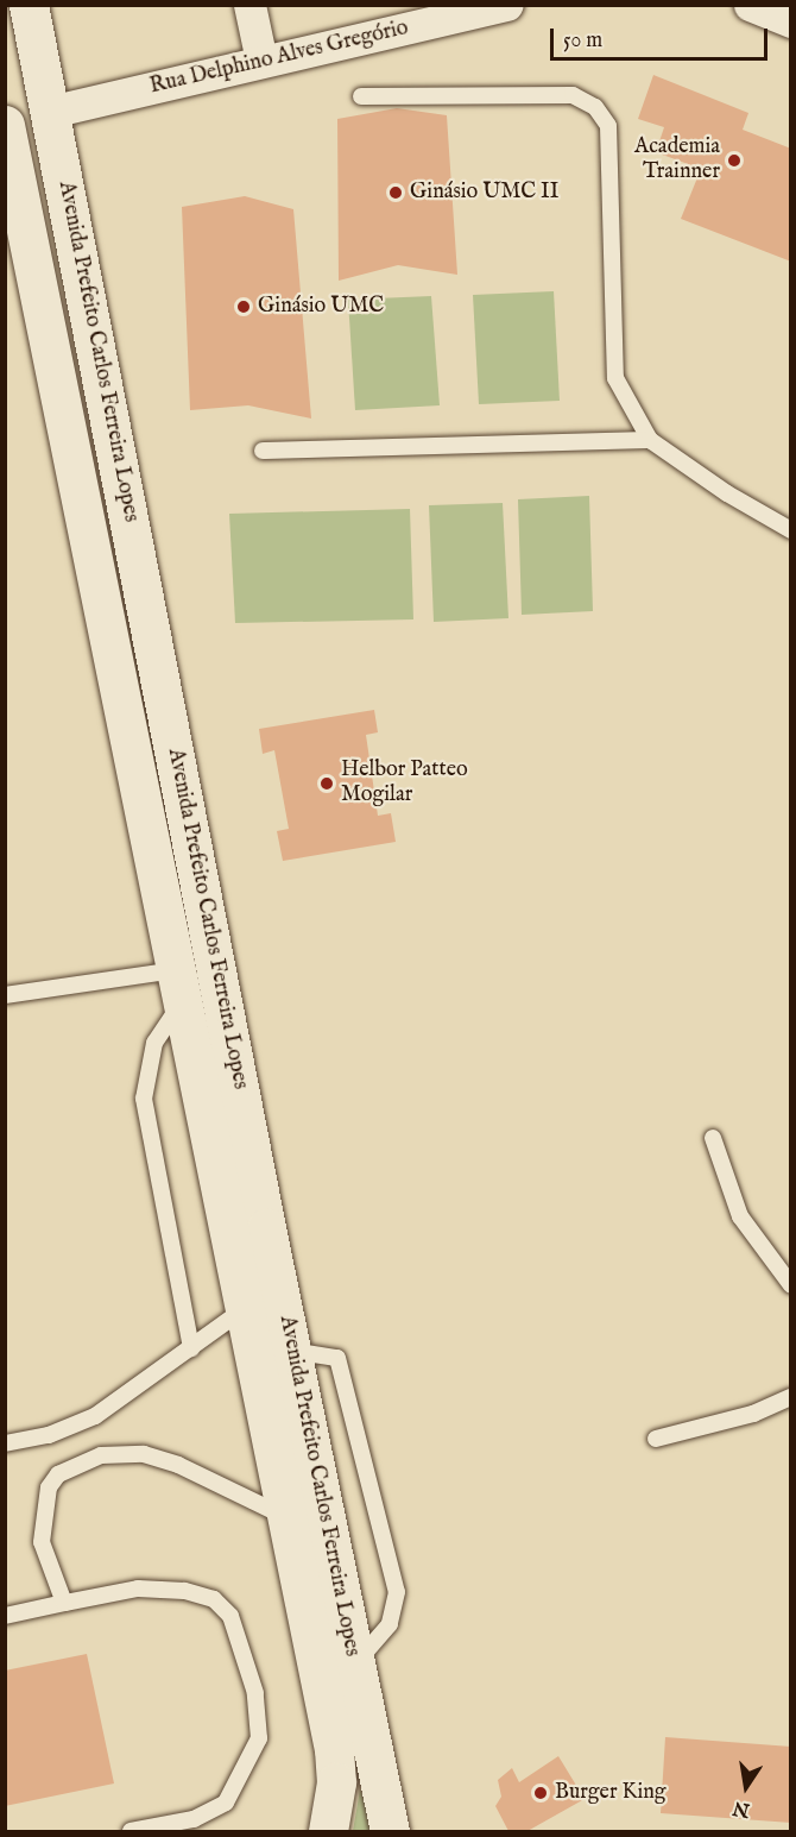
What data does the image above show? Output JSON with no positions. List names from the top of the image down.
{
  "streets": {
    "main road": ["Avenida Prefeito Carlos Ferreira Lopes"],
    "street": ["Rua Delphino Alves Gregório"]
  },
  "crossings": [
    ["Rua Delphino Alves Gregório", "Avenida Prefeito Carlos Ferreira Lopes"]
  ],
  "places": [
    "Academia Trainner",
    "Ginásio UMC II",
    "Ginásio UMC",
    "Helbor Patteo Mogilar",
    "Burger King"
  ],
  "scale_bar": "50 m",
  "north": "bottom"
}
